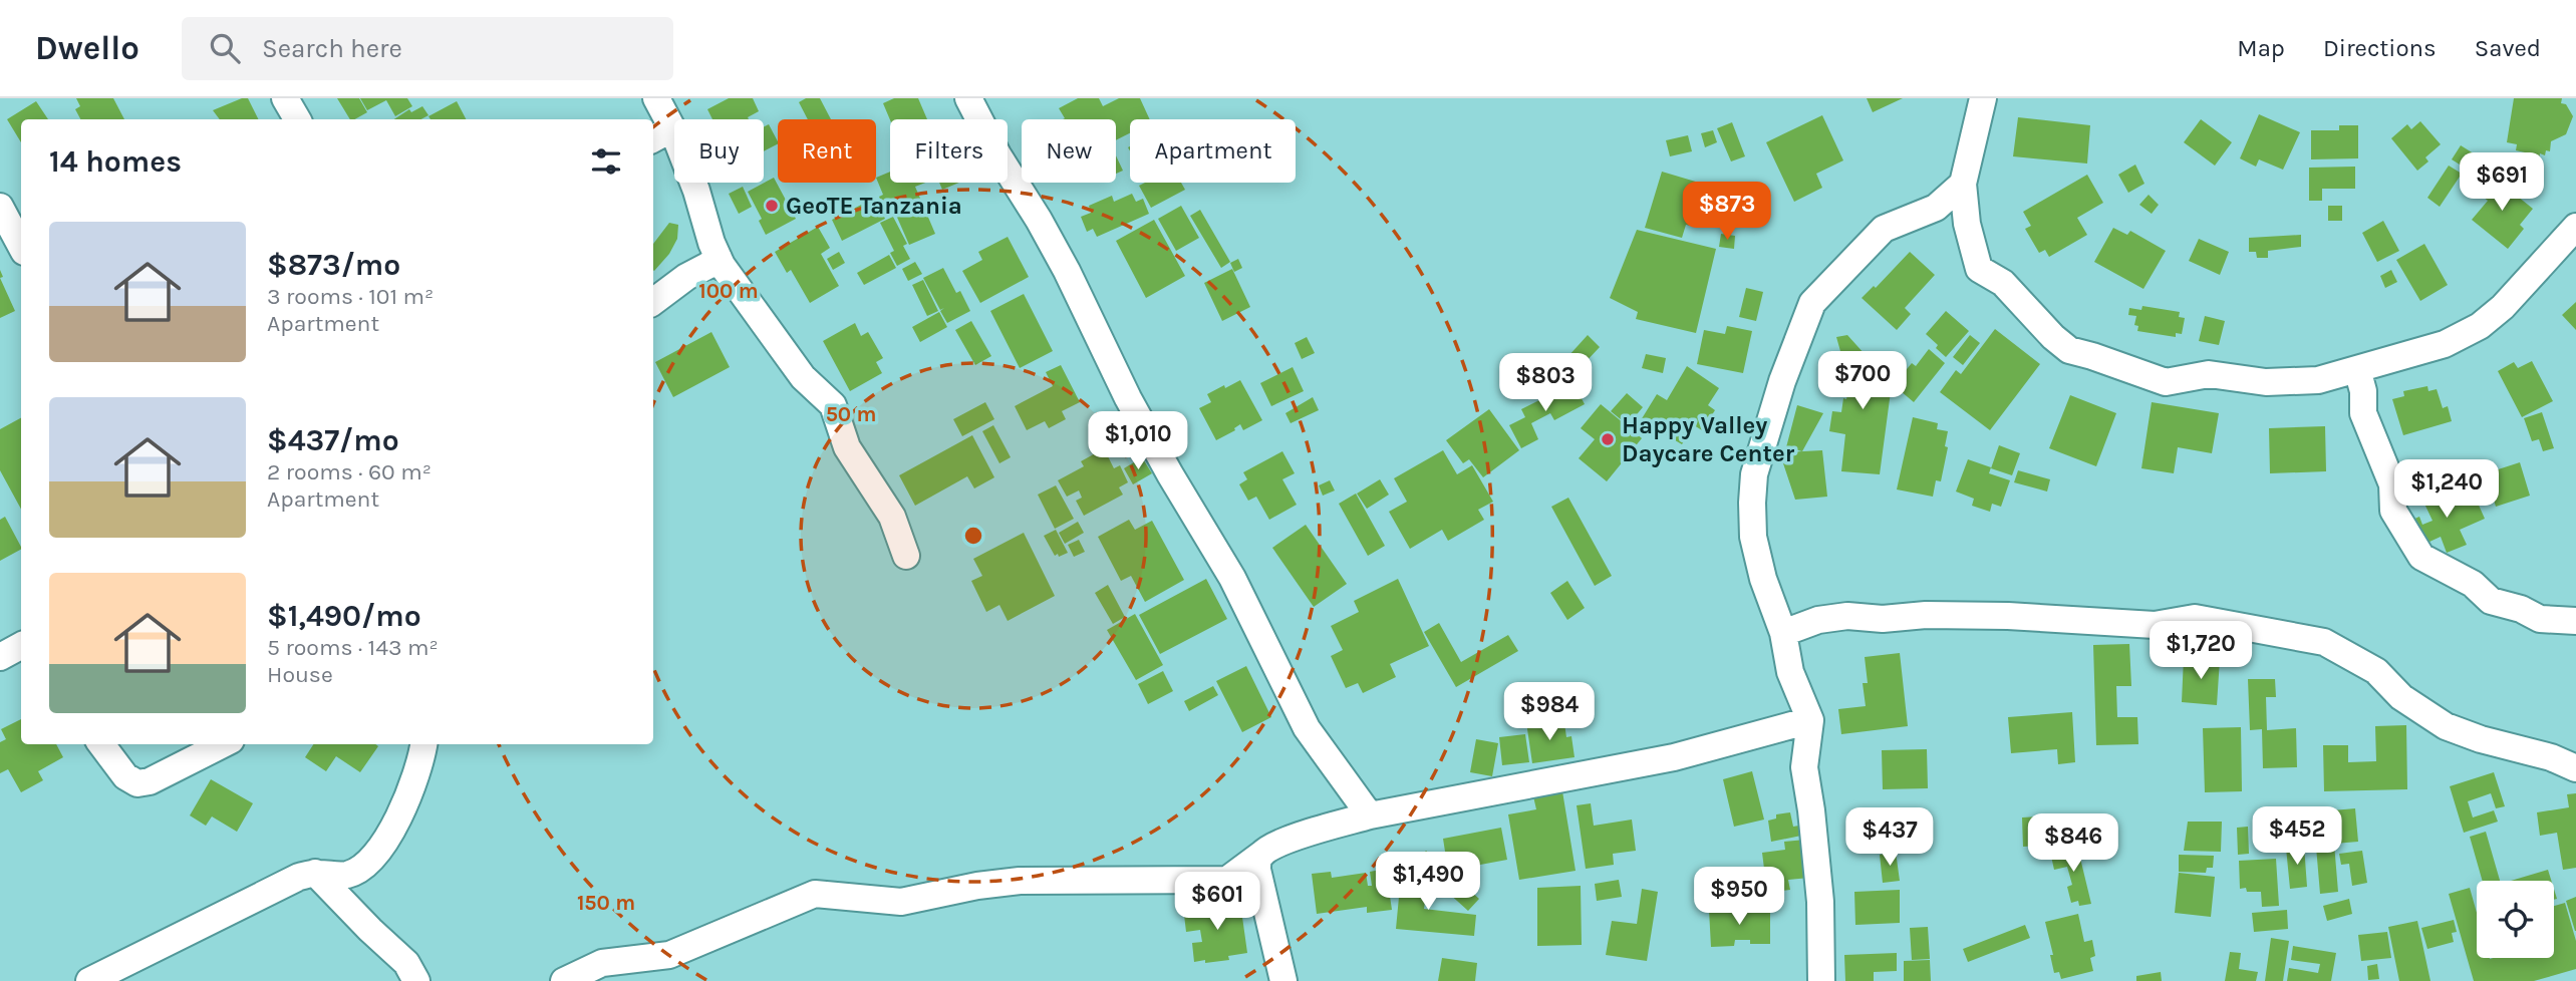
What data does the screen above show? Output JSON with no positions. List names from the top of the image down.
{
  "places": ["GeoTE Tanzania", "Happy Valley Daycare Center"],
  "page": {
    "header": "Dwello",
    "search": "Search here",
    "nav": ["Map", "Directions", "Saved"],
    "chip": [
      "Buy",
      "Rent",
      "Filters",
      "New",
      "Apartment"
    ],
    "heading": "14 homes",
    "price": [
      "$691",
      "$873",
      "$700",
      "$803",
      "$1,010",
      "$1,240",
      "$1,720",
      "$984",
      "$452",
      "$437",
      "$846",
      "$1,490",
      "$950",
      "$601"
    ],
    "list": [
      {
        "name": "$873/mo",
        "note": "3 rooms · 101 m² · Apartment"
      },
      {
        "name": "$437/mo",
        "note": "2 rooms · 60 m² · Apartment"
      },
      {
        "name": "$1,490/mo",
        "note": "5 rooms · 143 m² · House"
      }
    ]
  },
  "rings": ["100 m", "50 m", "150 m"]
}
